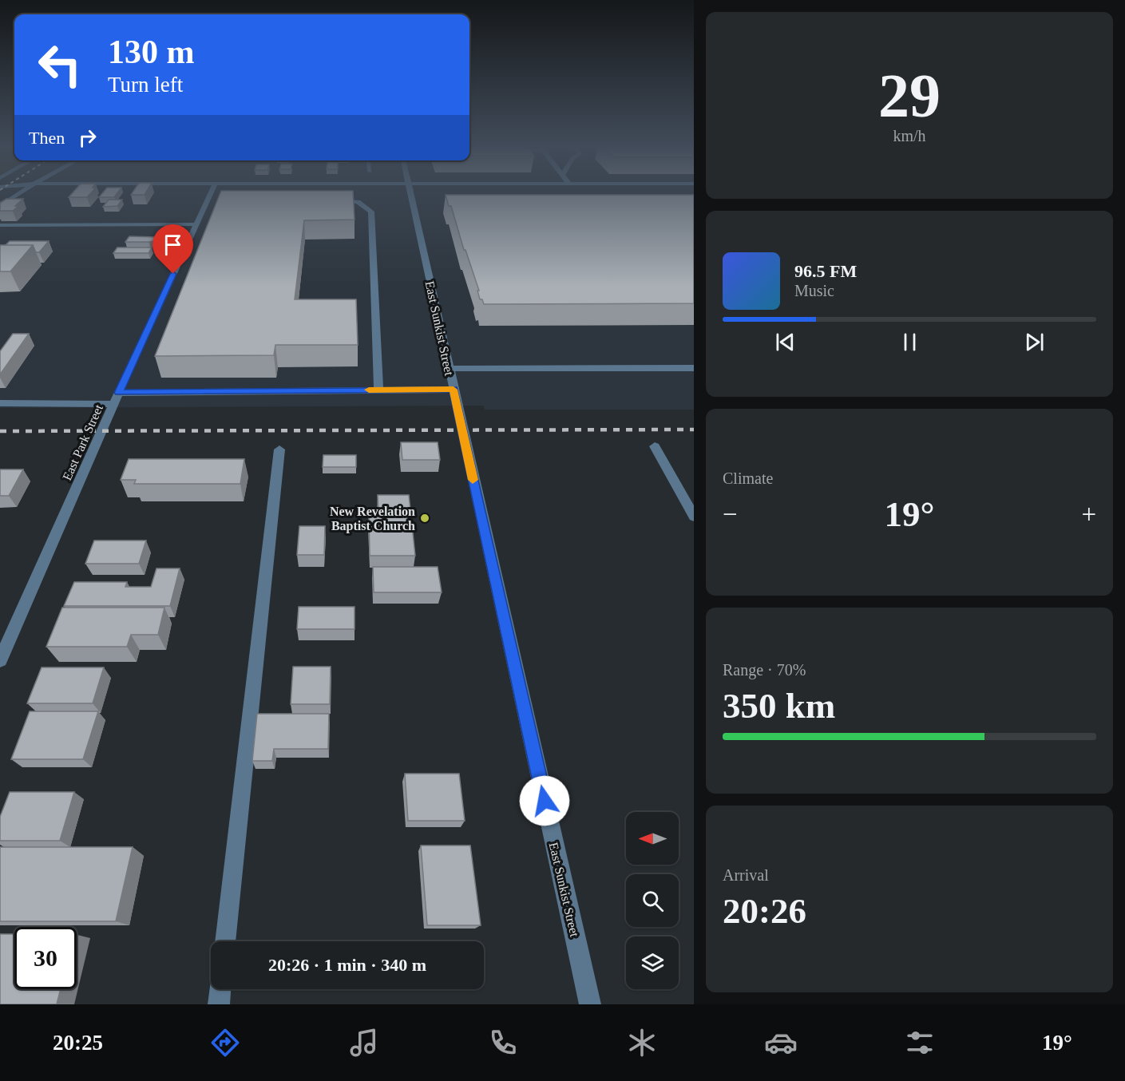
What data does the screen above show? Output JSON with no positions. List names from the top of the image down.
{
  "streets": {
    "street": ["East Sunkist Street", "East Park Street"]
  },
  "places": ["New Revelation Baptist Church"],
  "north": "left",
  "page": {
    "tile": [
      ["29", "km/h"],
      "Climate",
      ["Range · 70%", "350 km"],
      ["Arrival", "20:26"]
    ],
    "turn": ["130 m", "Turn left"],
    "then": "Then",
    "song": ["96.5 FM", "Music"],
    "heat": ["−", "19°", "+"],
    "limit": "30",
    "trip": "20:26 · 1 min · 340 m",
    "tabs": ["20:25", "19°"]
  }
}
